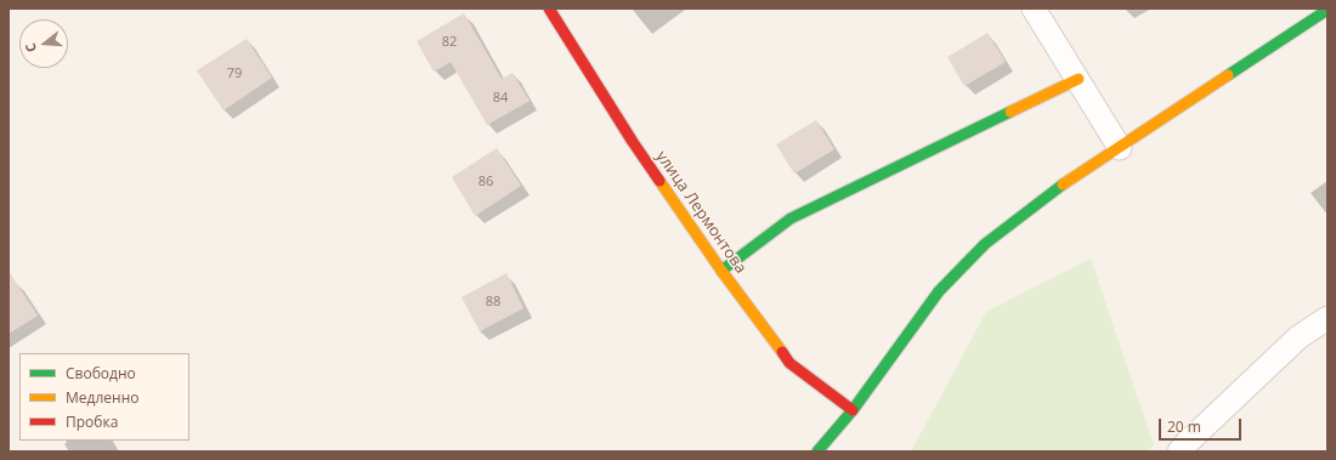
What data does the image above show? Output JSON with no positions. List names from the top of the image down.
{
  "streets": {
    "street": ["улица Лермонтова"]
  },
  "house_numbers": [
    "82",
    "79",
    "84",
    "86",
    "88"
  ],
  "legend": ["Свободно", "Медленно", "Пробка"],
  "scale_bar": "20 m",
  "north": "left"
}
